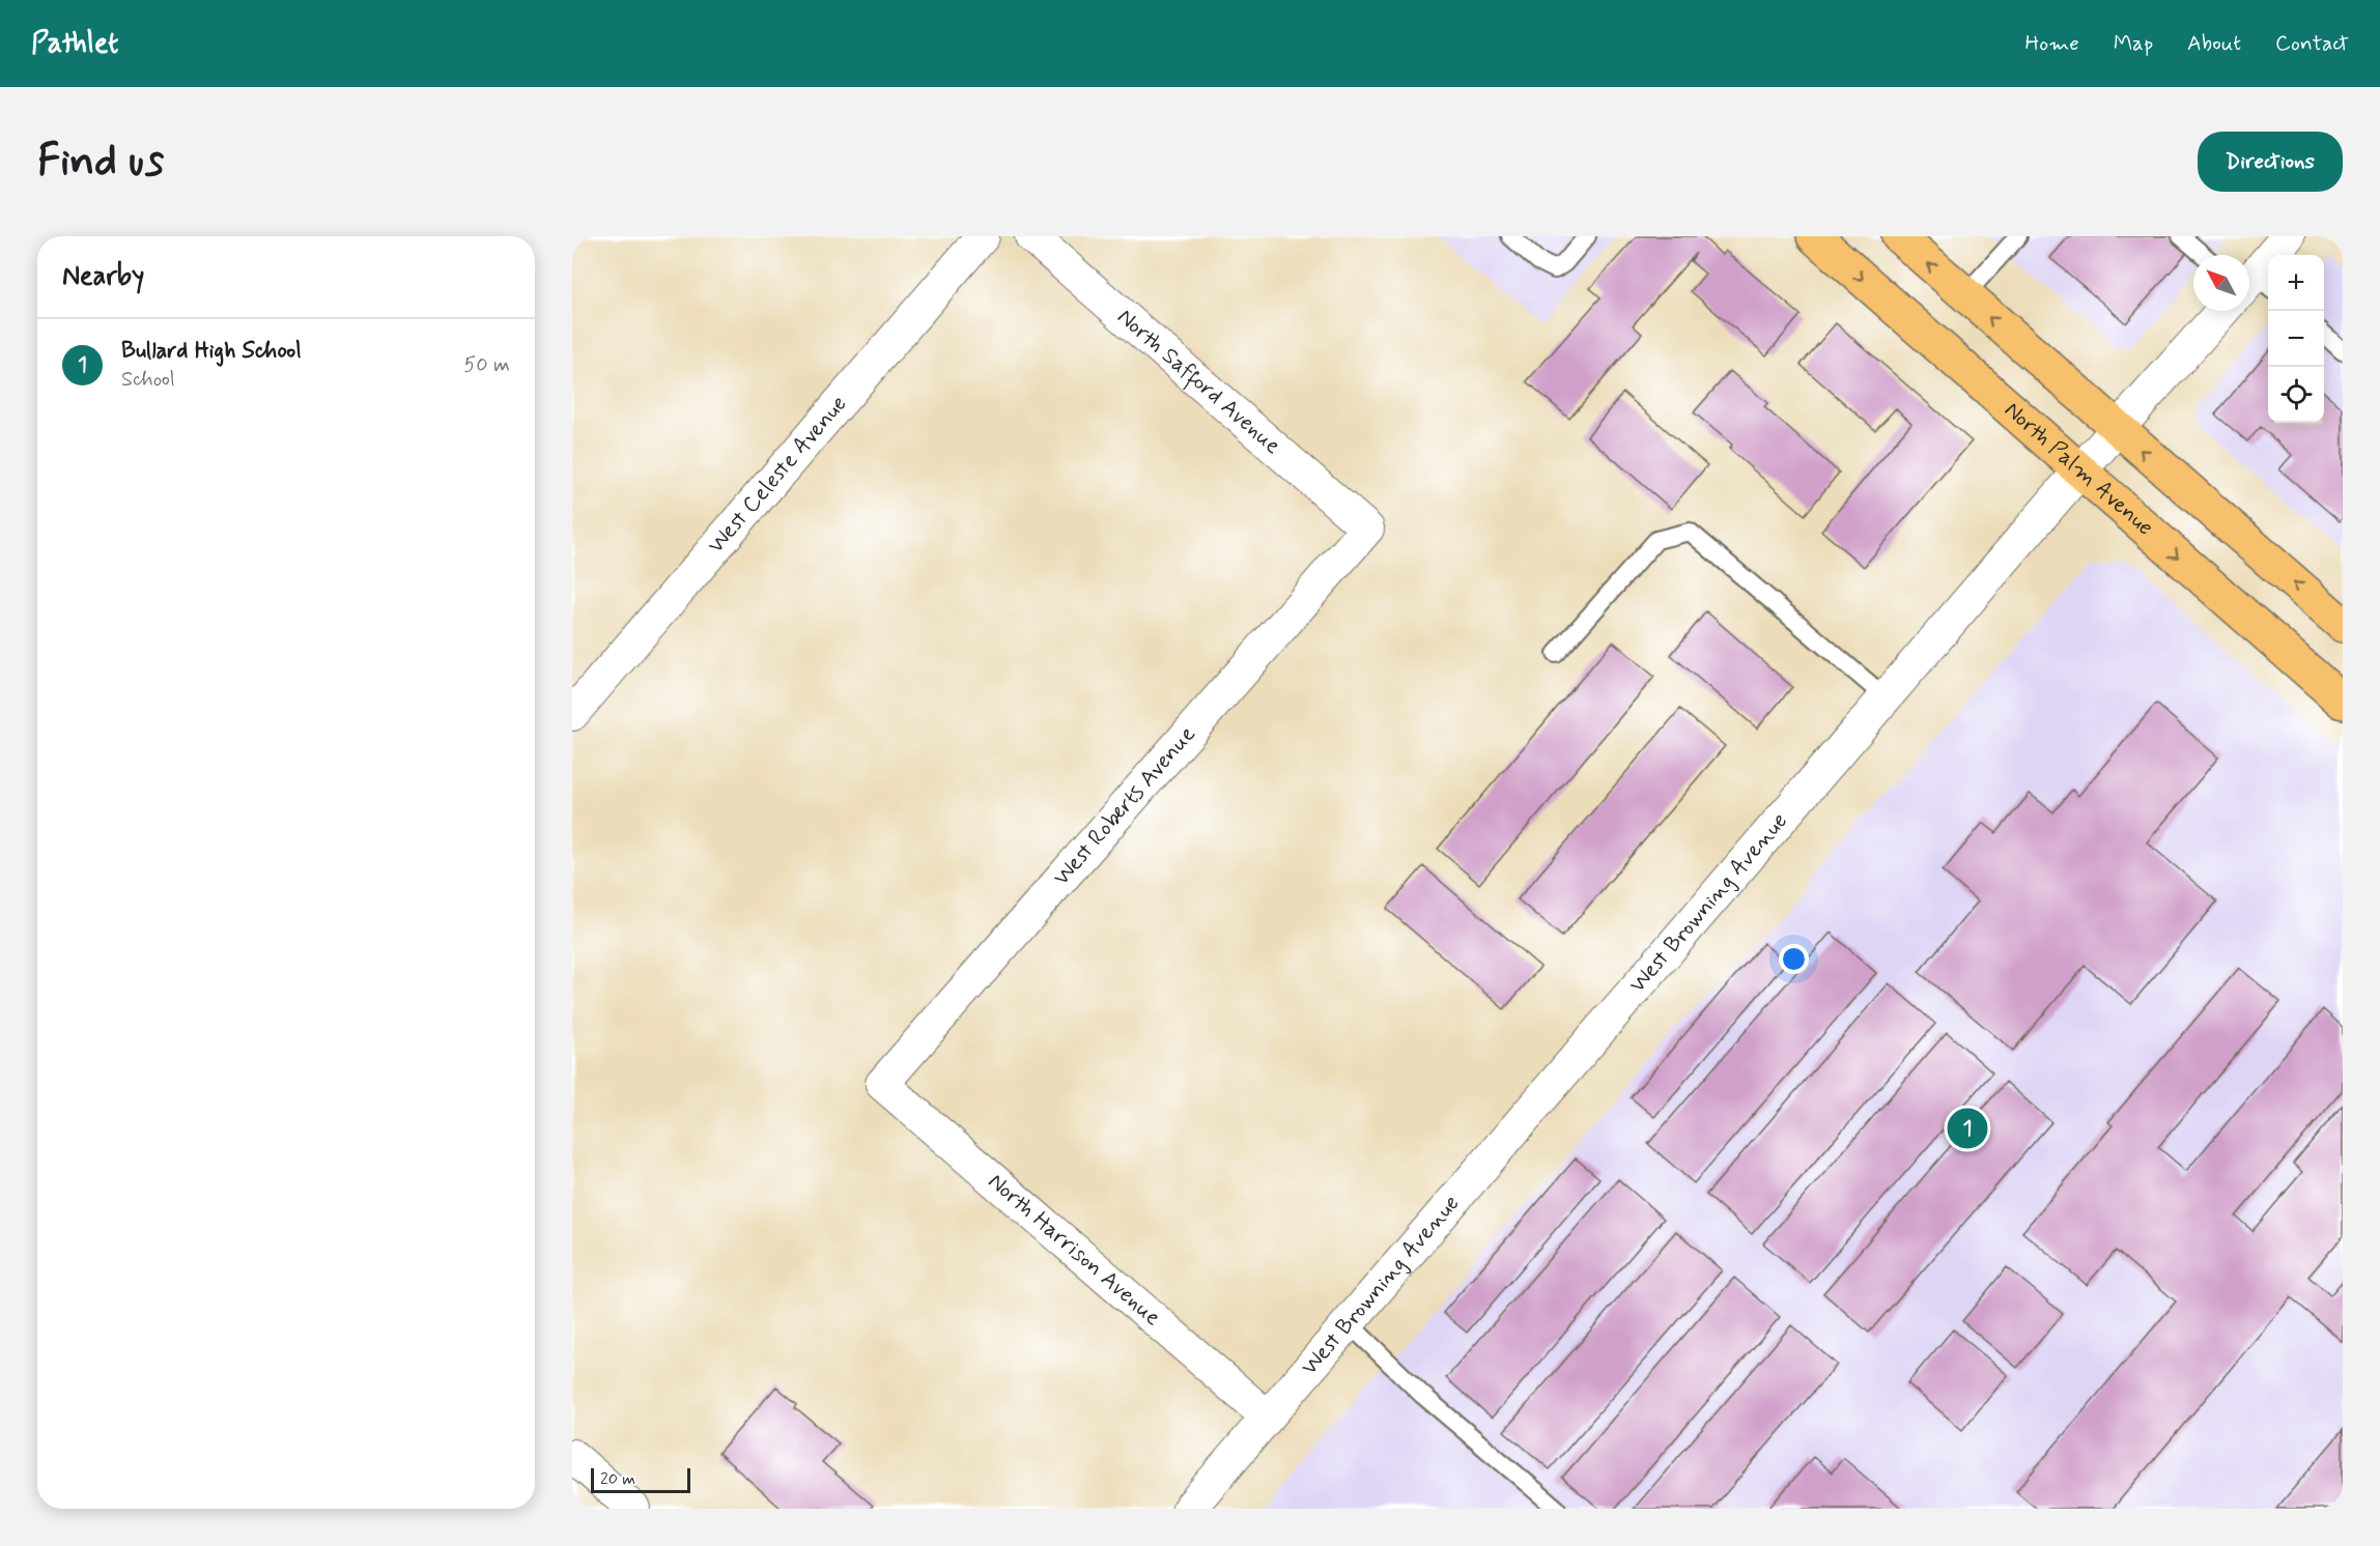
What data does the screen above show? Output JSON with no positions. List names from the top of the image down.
{
  "streets": {
    "main road": ["North Palm Avenue"],
    "street": [
      "North Safford Avenue",
      "West Celeste Avenue",
      "West Roberts Avenue",
      "West Browning Avenue",
      "North Harrison Avenue"
    ]
  },
  "crossings": [
    ["North Safford Avenue", "West Roberts Avenue"],
    ["North Palm Avenue", "West Browning Avenue"],
    ["West Roberts Avenue", "North Harrison Avenue"],
    ["West Browning Avenue", "North Harrison Avenue"]
  ],
  "scale_bar": "20 m",
  "north": "top left",
  "page": {
    "header": "Pathlet",
    "nav": [
      "Home",
      "Map",
      "About",
      "Contact"
    ],
    "buttons": "Directions",
    "title": "Find us",
    "heading": "Nearby",
    "map_buttons": ["+", "−"],
    "list": [
      {
        "mark": "1",
        "name": "Bullard High School",
        "note": "School",
        "value": "50 m"
      }
    ],
    "pins": "1",
    "scale": "20 m"
  }
}
